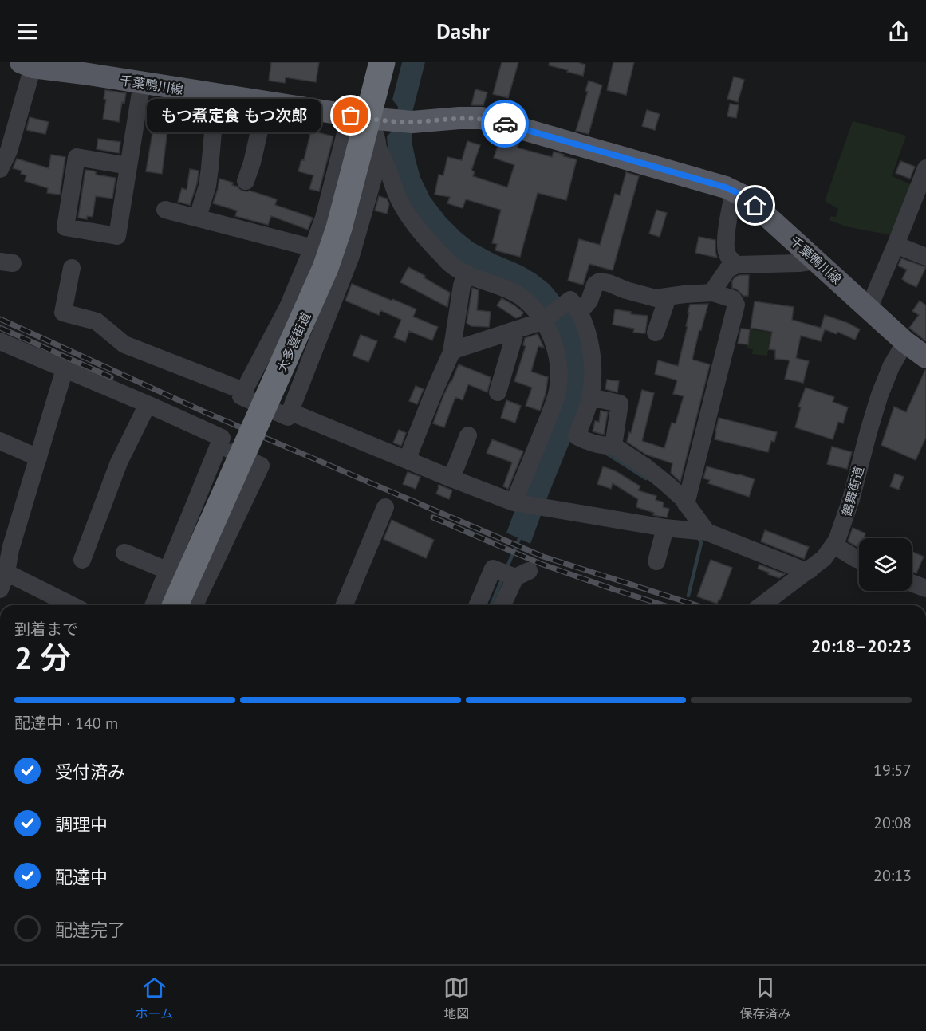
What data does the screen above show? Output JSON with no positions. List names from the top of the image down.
{
  "streets": {
    "highway": ["大多喜街道"],
    "main road": ["千葉鴨川線"],
    "street": ["鶴舞街道"]
  },
  "crossings": [
    ["千葉鴨川線", "大多喜街道"],
    ["千葉鴨川線", "鶴舞街道"]
  ],
  "places": ["もつ煮定食 もつ次郎"],
  "page": {
    "header": "Dashr",
    "bubble": "もつ煮定食 もつ次郎",
    "heading": ["2 分", "到着まで", "20:18–20:23"],
    "bar": "配達中 · 140 m",
    "list": [
      ["受付済み", "19:57"],
      ["調理中", "20:08"],
      ["配達中", "20:13"],
      "配達完了"
    ],
    "tabs": ["ホーム", "地図", "保存済み"]
  }
}
